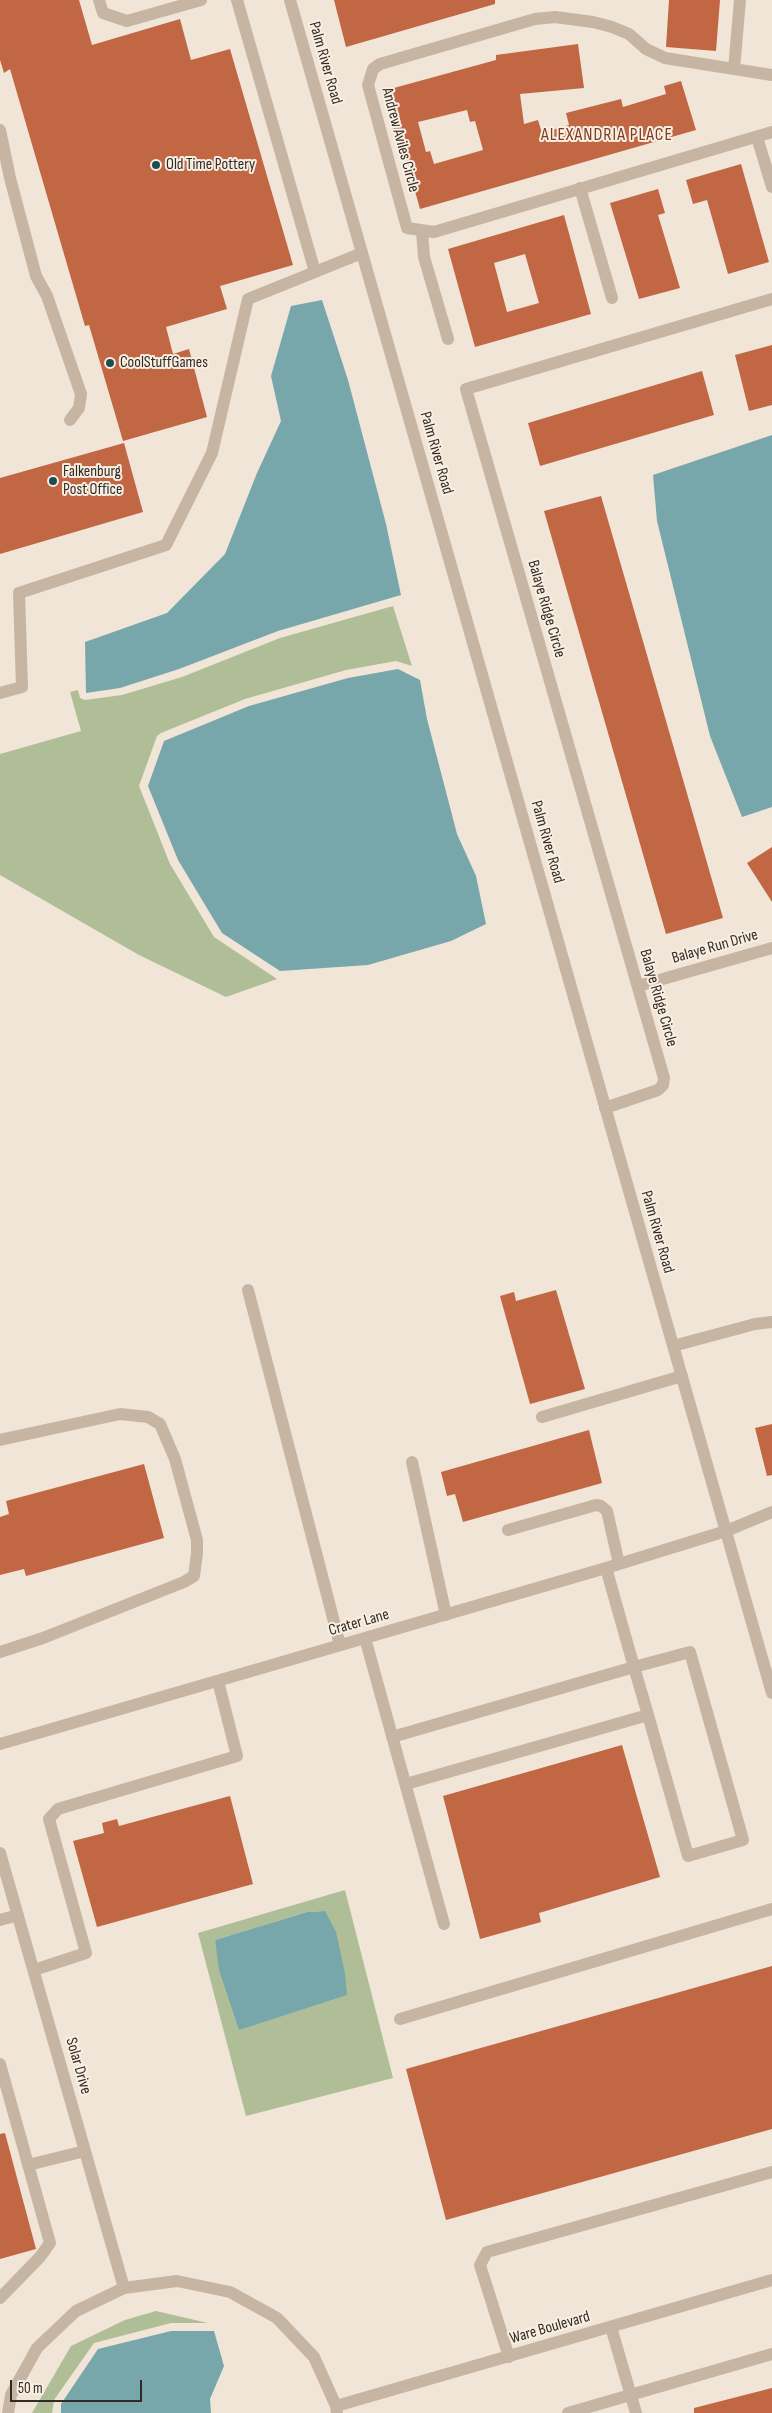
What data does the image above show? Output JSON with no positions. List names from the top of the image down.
{
  "streets": {
    "street": [
      "Palm River Road",
      "Andrew Aviles Circle",
      "Balaye Ridge Circle",
      "Balaye Run Drive",
      "Crater Lane",
      "Solar Drive",
      "Ware Boulevard"
    ]
  },
  "crossings": [
    ["Palm River Road", "Balaye Ridge Circle"],
    ["Palm River Road", "Crater Lane"],
    ["Balaye Ridge Circle", "Balaye Run Drive"]
  ],
  "districts": ["ALEXANDRIA PLACE"],
  "places": ["Old Time Pottery", "CoolStuffGames", "Falkenburg Post Office"],
  "scale_bar": "50 m"
}
